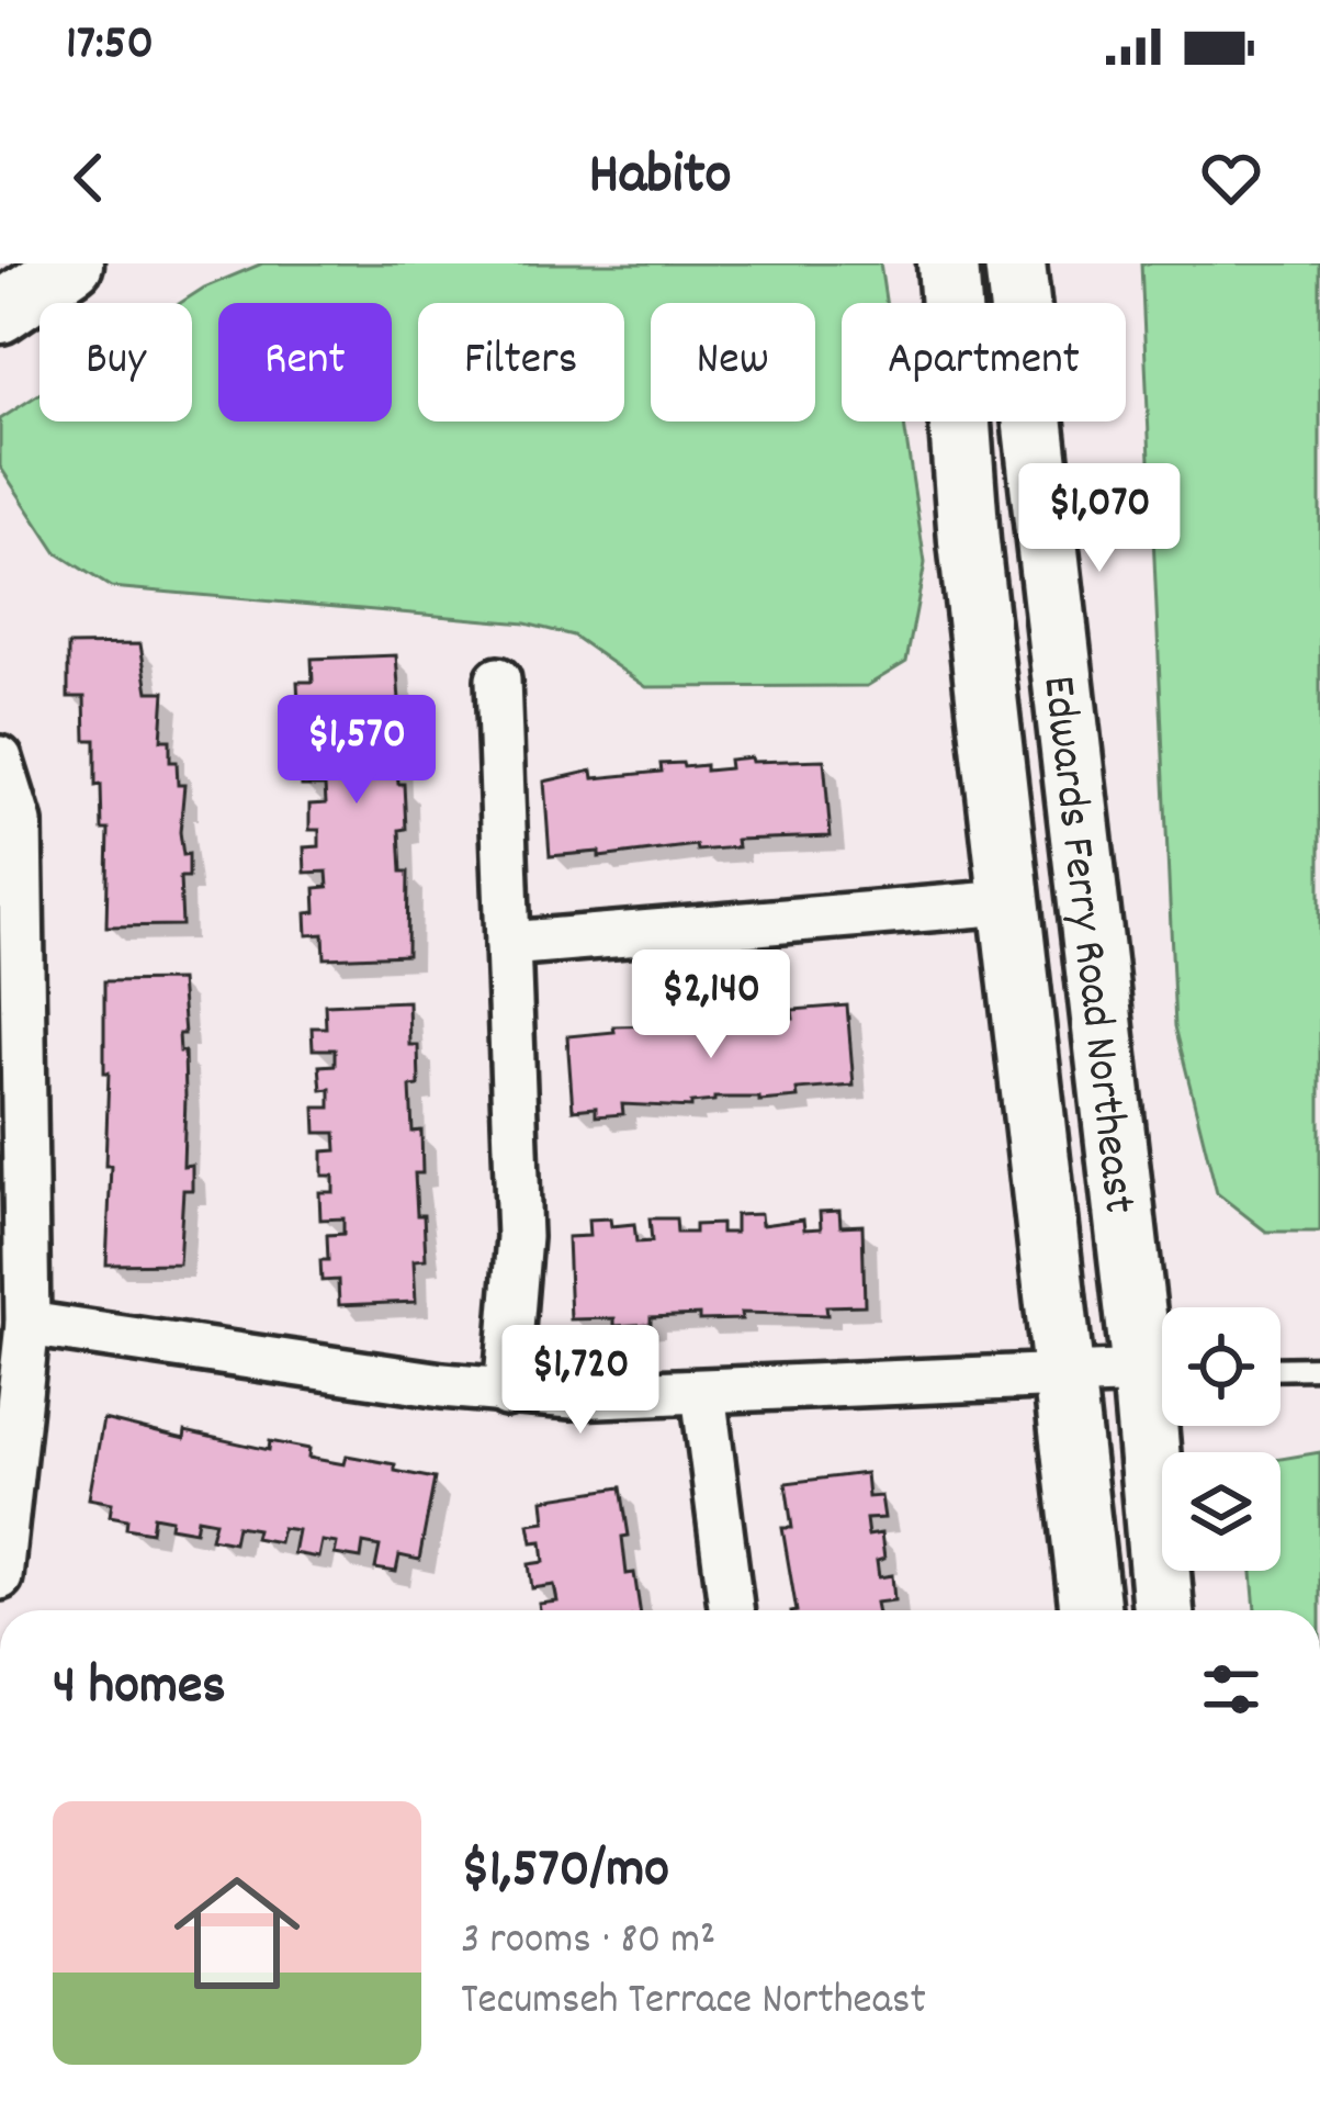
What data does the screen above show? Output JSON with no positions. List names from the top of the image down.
{
  "streets": {
    "main road": ["Edwards Ferry Road Northeast"]
  },
  "page": {
    "status": "17:50",
    "header": "Habito",
    "chip": [
      "Buy",
      "Rent",
      "Filters",
      "New",
      "Apartment"
    ],
    "price": [
      "$1,070",
      "$1,570",
      "$2,140",
      "$1,720"
    ],
    "heading": "4 homes",
    "list": [
      {
        "name": "$1,570/mo",
        "note": "3 rooms · 80 m² · Tecumseh Terrace Northeast"
      }
    ]
  }
}
